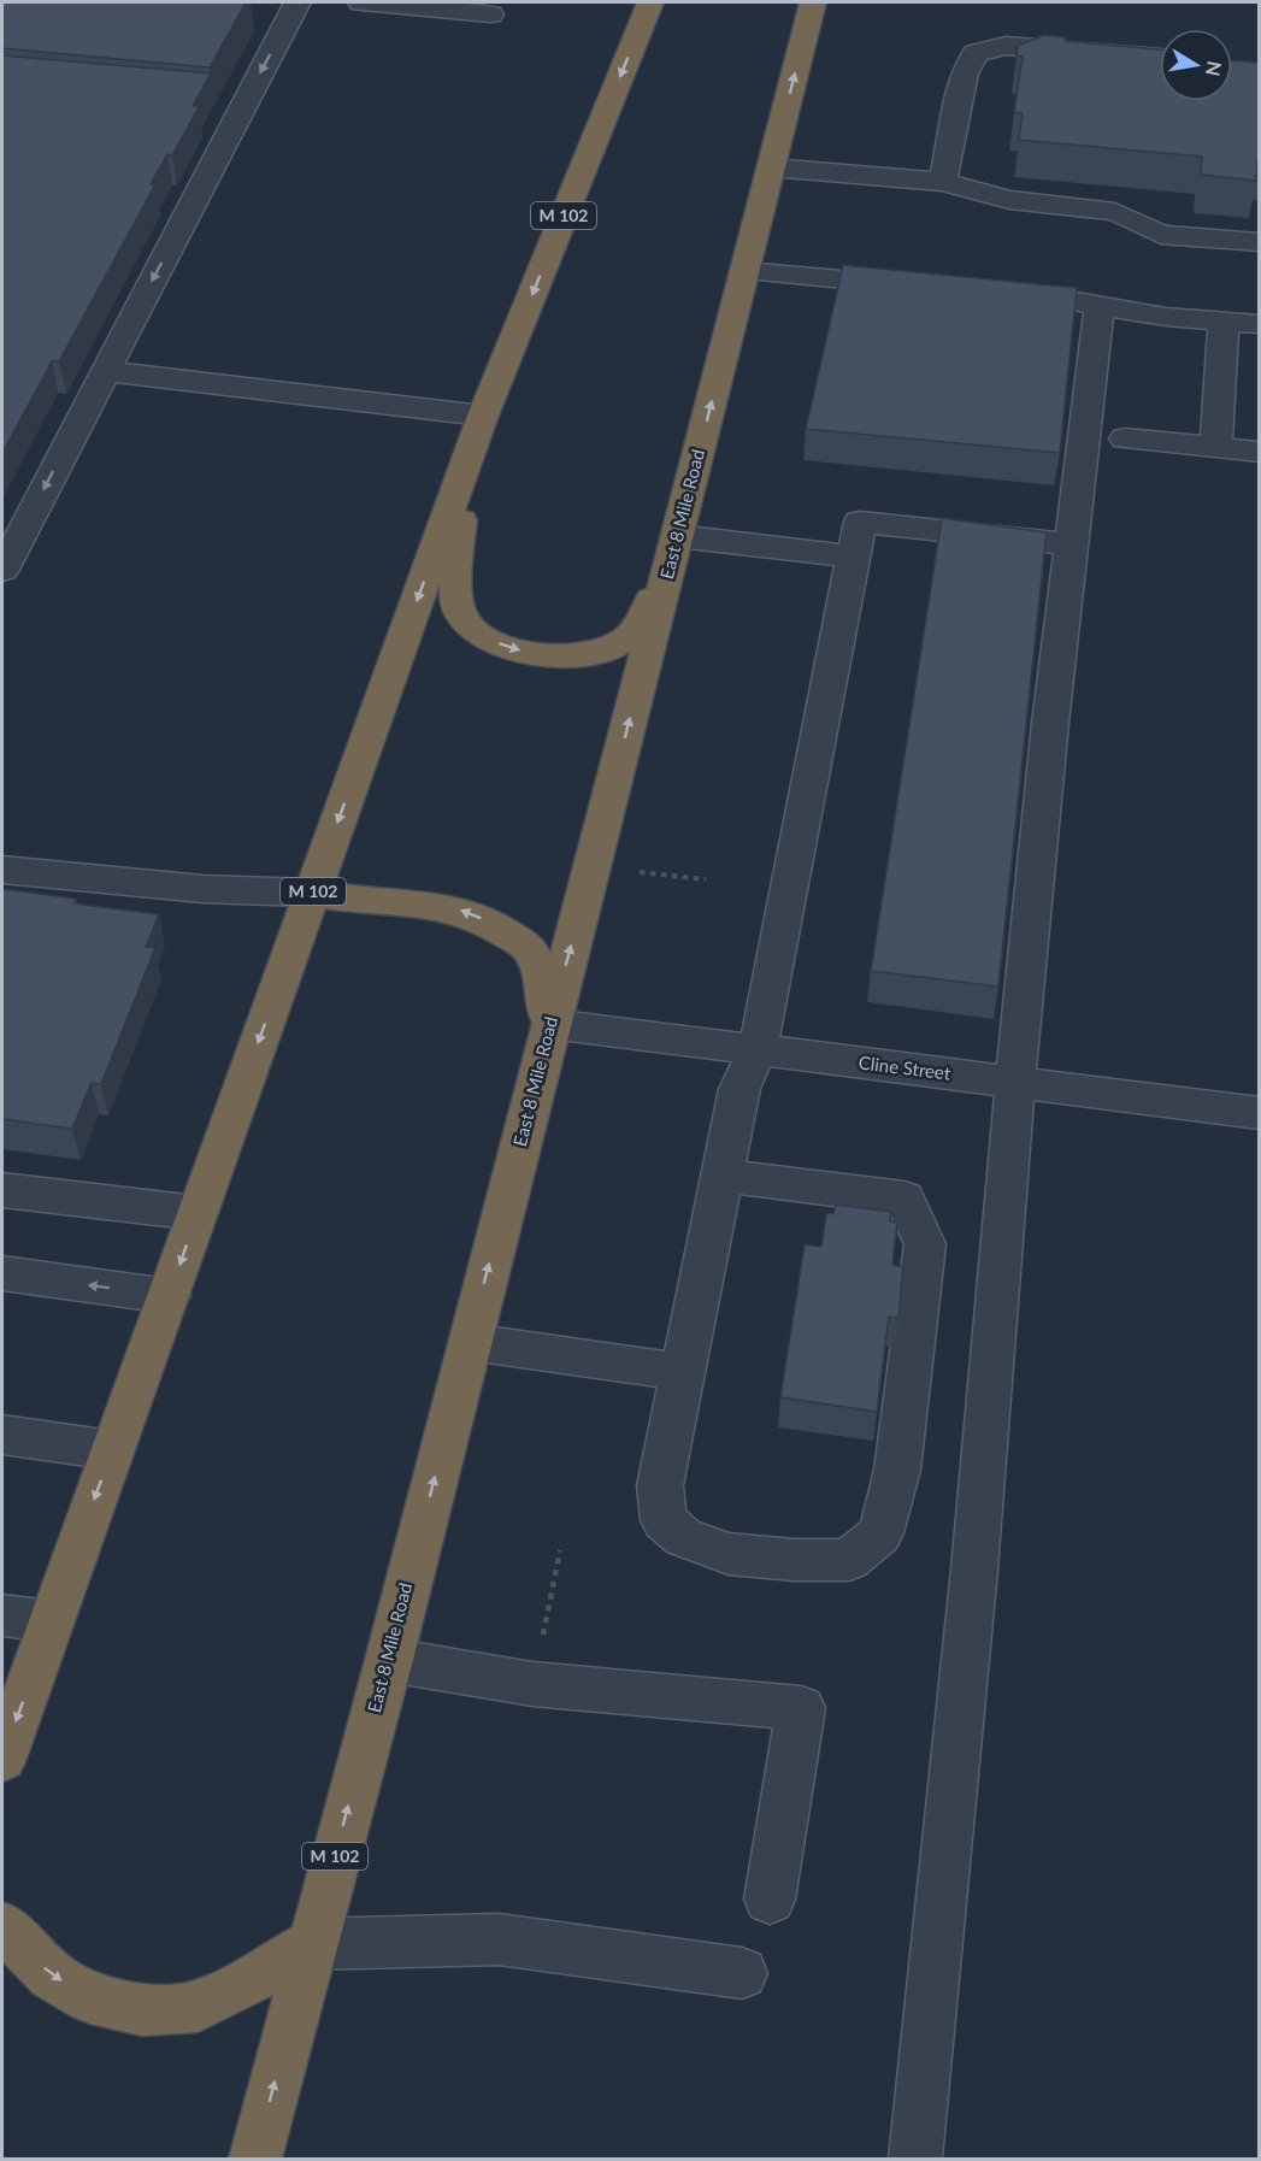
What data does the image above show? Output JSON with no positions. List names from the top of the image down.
{
  "streets": {
    "highway": ["M 102", "East 8 Mile Road"],
    "street": ["Cline Street"]
  },
  "crossings": [
    ["East 8 Mile Road", "Cline Street"]
  ],
  "north": "right"
}
